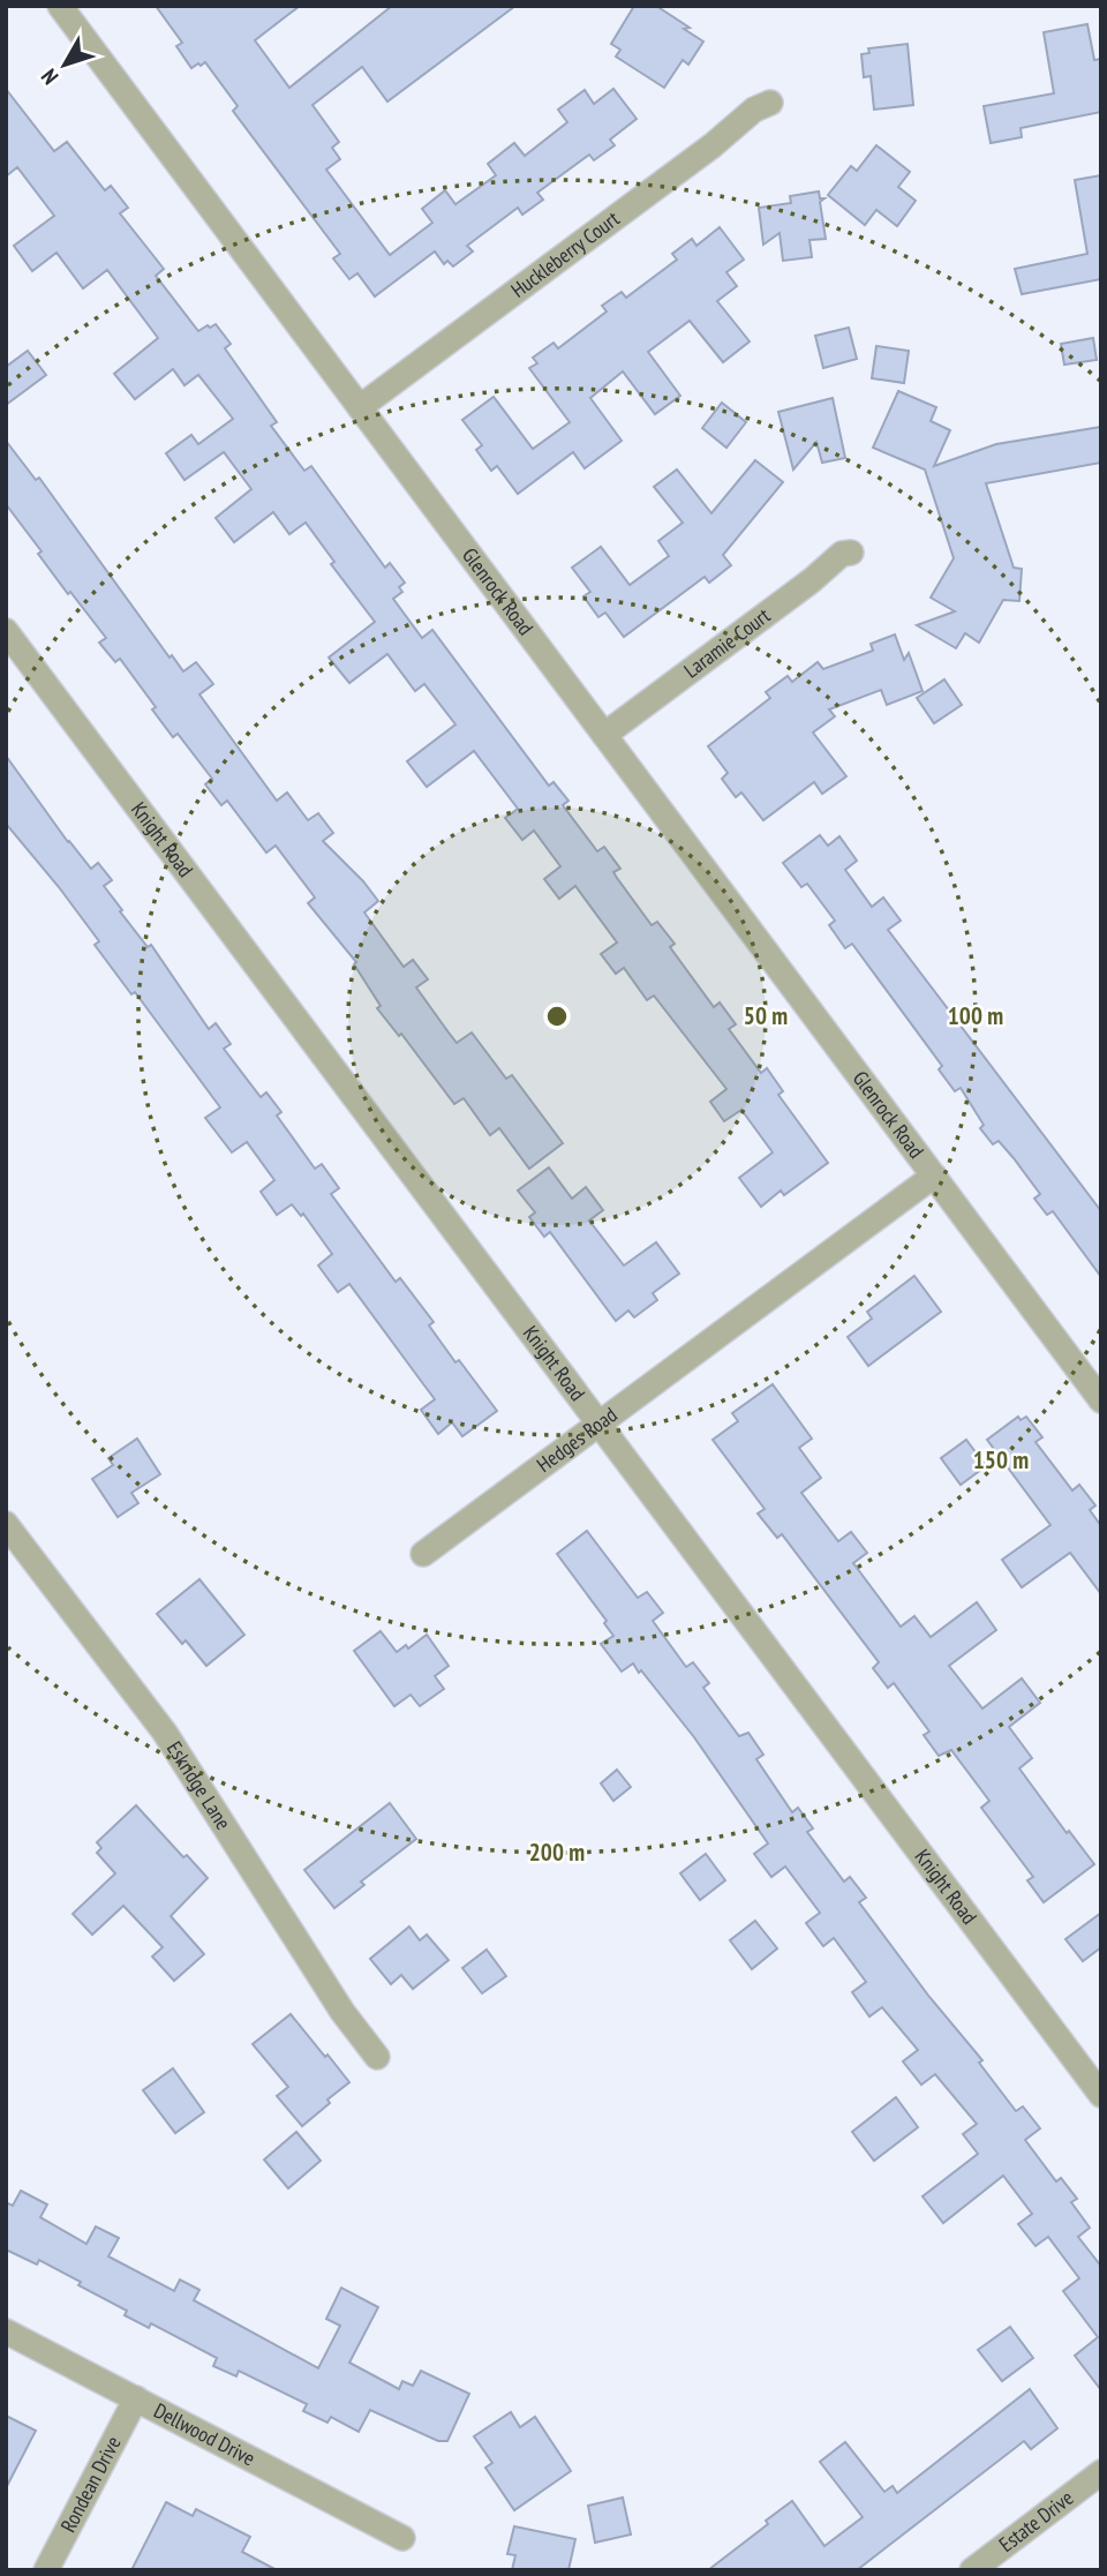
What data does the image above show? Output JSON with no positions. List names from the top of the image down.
{
  "streets": {
    "street": [
      "Huckleberry Court",
      "Glenrock Road",
      "Laramie Court",
      "Knight Road",
      "Hedges Road",
      "Eskridge Lane",
      "Dellwood Drive",
      "Rondean Drive",
      "Estate Drive"
    ]
  },
  "crossings": [
    ["Huckleberry Court", "Glenrock Road"],
    ["Glenrock Road", "Laramie Court"],
    ["Glenrock Road", "Hedges Road"],
    ["Knight Road", "Hedges Road"],
    ["Dellwood Drive", "Rondean Drive"]
  ],
  "north": "bottom left",
  "rings": [
    "50 m",
    "100 m",
    "150 m",
    "200 m"
  ]
}
